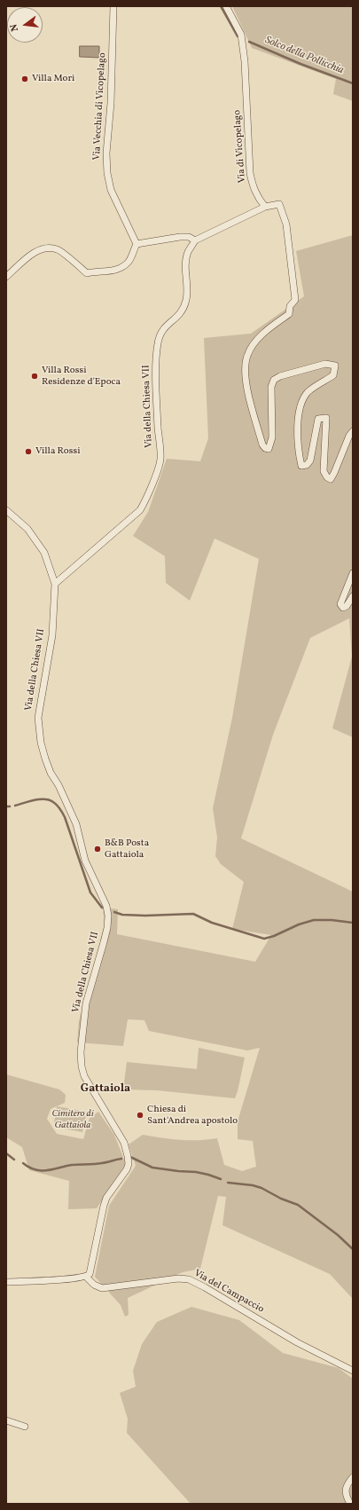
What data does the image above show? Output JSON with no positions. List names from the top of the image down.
{
  "streets": {
    "street": [
      "Via Vecchia di Vicopelago",
      "Via di Vicopelago",
      "Via della Chiesa VII",
      "Via del Campaccio"
    ]
  },
  "crossings": [
    ["Via della Chiesa VII", "Via del Campaccio"]
  ],
  "districts": ["Gattaiola"],
  "water": ["Solco della Pollicchia"],
  "parks": ["Cimitero di Gattaiola"],
  "places": [
    "Villa Mori",
    "Villa Rossi Residenze d'Epoca",
    "Villa Rossi",
    "B&B Posta Gattaiola",
    "Chiesa di Sant'Andrea apostolo"
  ],
  "north": "left"
}
